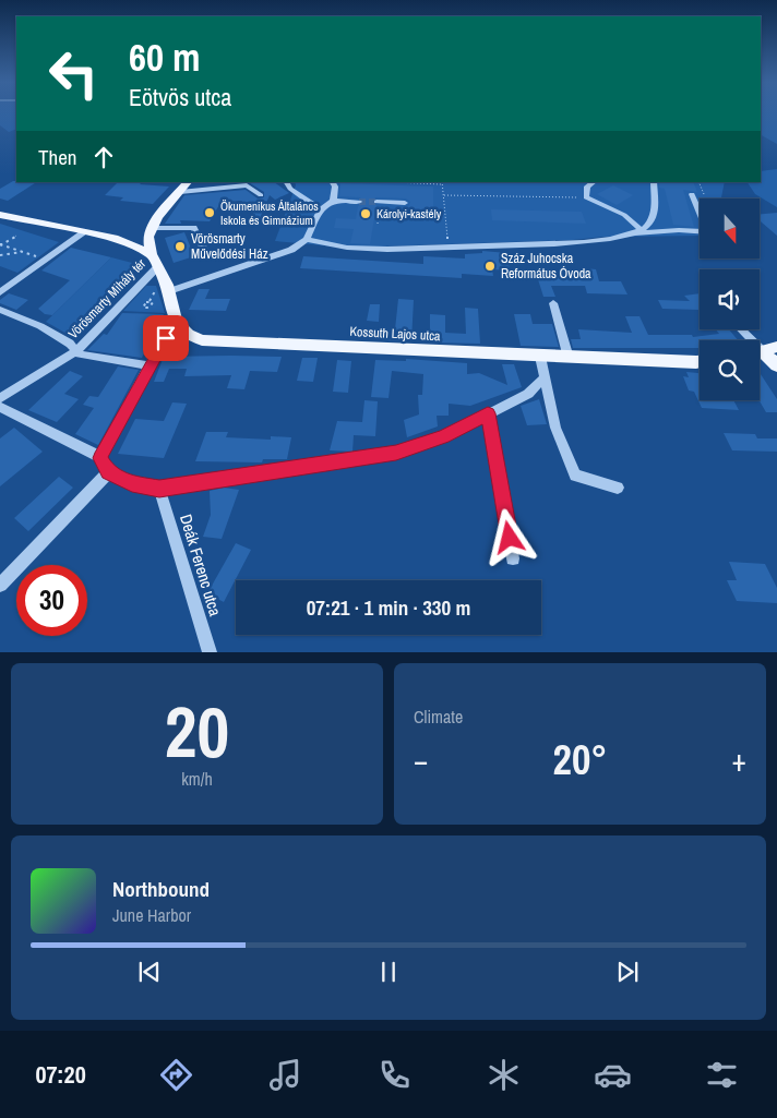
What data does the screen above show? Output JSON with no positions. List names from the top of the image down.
{
  "streets": {
    "main road": ["Vörösmarty Mihály tér", "Kossuth Lajos utca"],
    "street": ["Deák Ferenc utca"]
  },
  "places": [
    "Ökumenikus Általános Iskola és Gimnázium",
    "Károlyi-kastély",
    "Vörösmarty Művelődési Ház",
    "Száz Juhocska Református Óvoda"
  ],
  "north": "bottom",
  "page": {
    "turn": ["60 m", "Eötvös utca"],
    "then": "Then",
    "limit": "30",
    "trip": "07:21 · 1 min · 330 m",
    "tile": [
      ["20", "km/h"],
      "Climate"
    ],
    "heat": ["−", "20°", "+"],
    "song": ["Northbound", "June Harbor"],
    "tabs": "07:20"
  }
}
